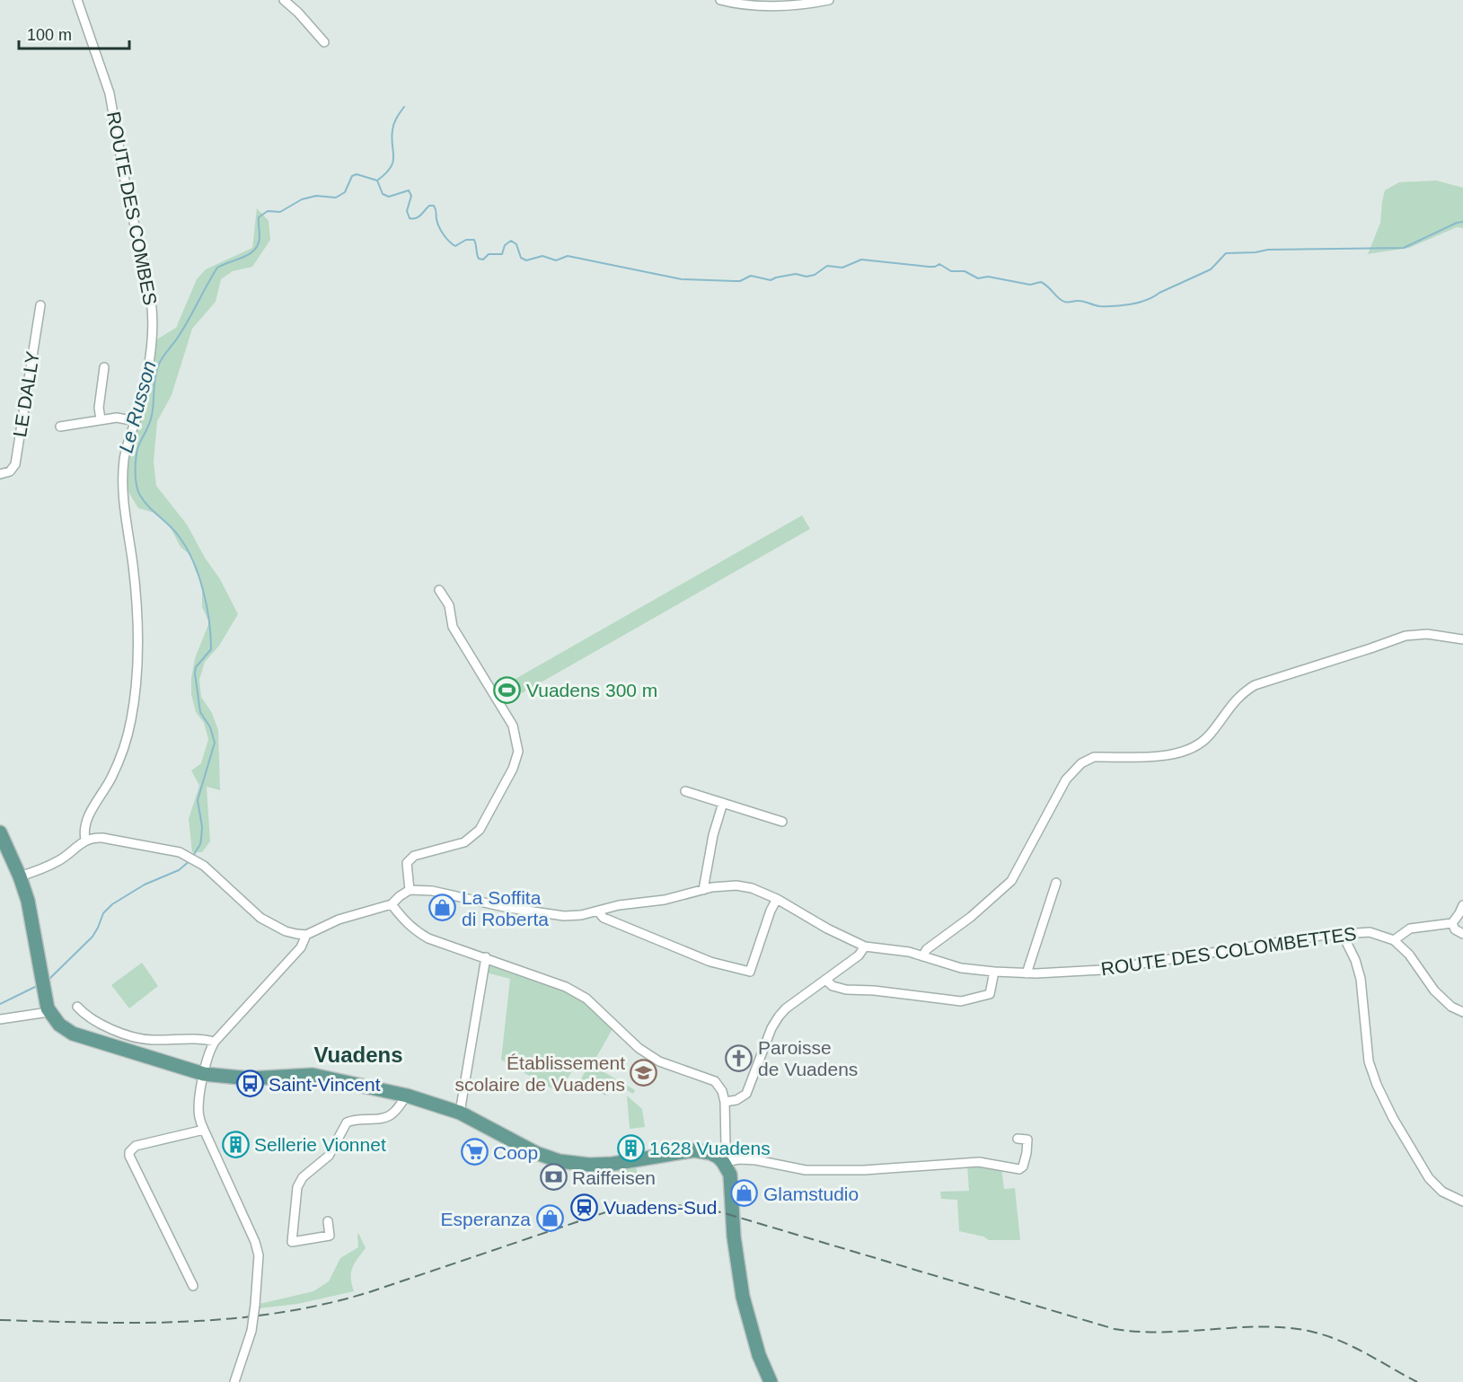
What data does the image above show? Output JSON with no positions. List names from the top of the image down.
{
  "streets": {
    "street": ["ROUTE DES COMBES", "LE DALLY", "ROUTE DES COLOMBETTES"]
  },
  "districts": ["Vuadens"],
  "water": ["Le Russon"],
  "places": {
    "sports": ["Vuadens 300 m"],
    "shop": ["La Soffita di Roberta", "Glamstudio", "Esperanza"],
    "church": ["Paroisse de Vuadens"],
    "school or university": ["Établissement scolaire de Vuadens"],
    "bus stop": ["Saint-Vincent"],
    "building": ["Sellerie Vionnet", "1628 Vuadens"],
    "supermarket": ["Coop"],
    "bank": ["Raiffeisen"],
    "station": ["Vuadens-Sud"]
  },
  "scale_bar": "100 m"
}
